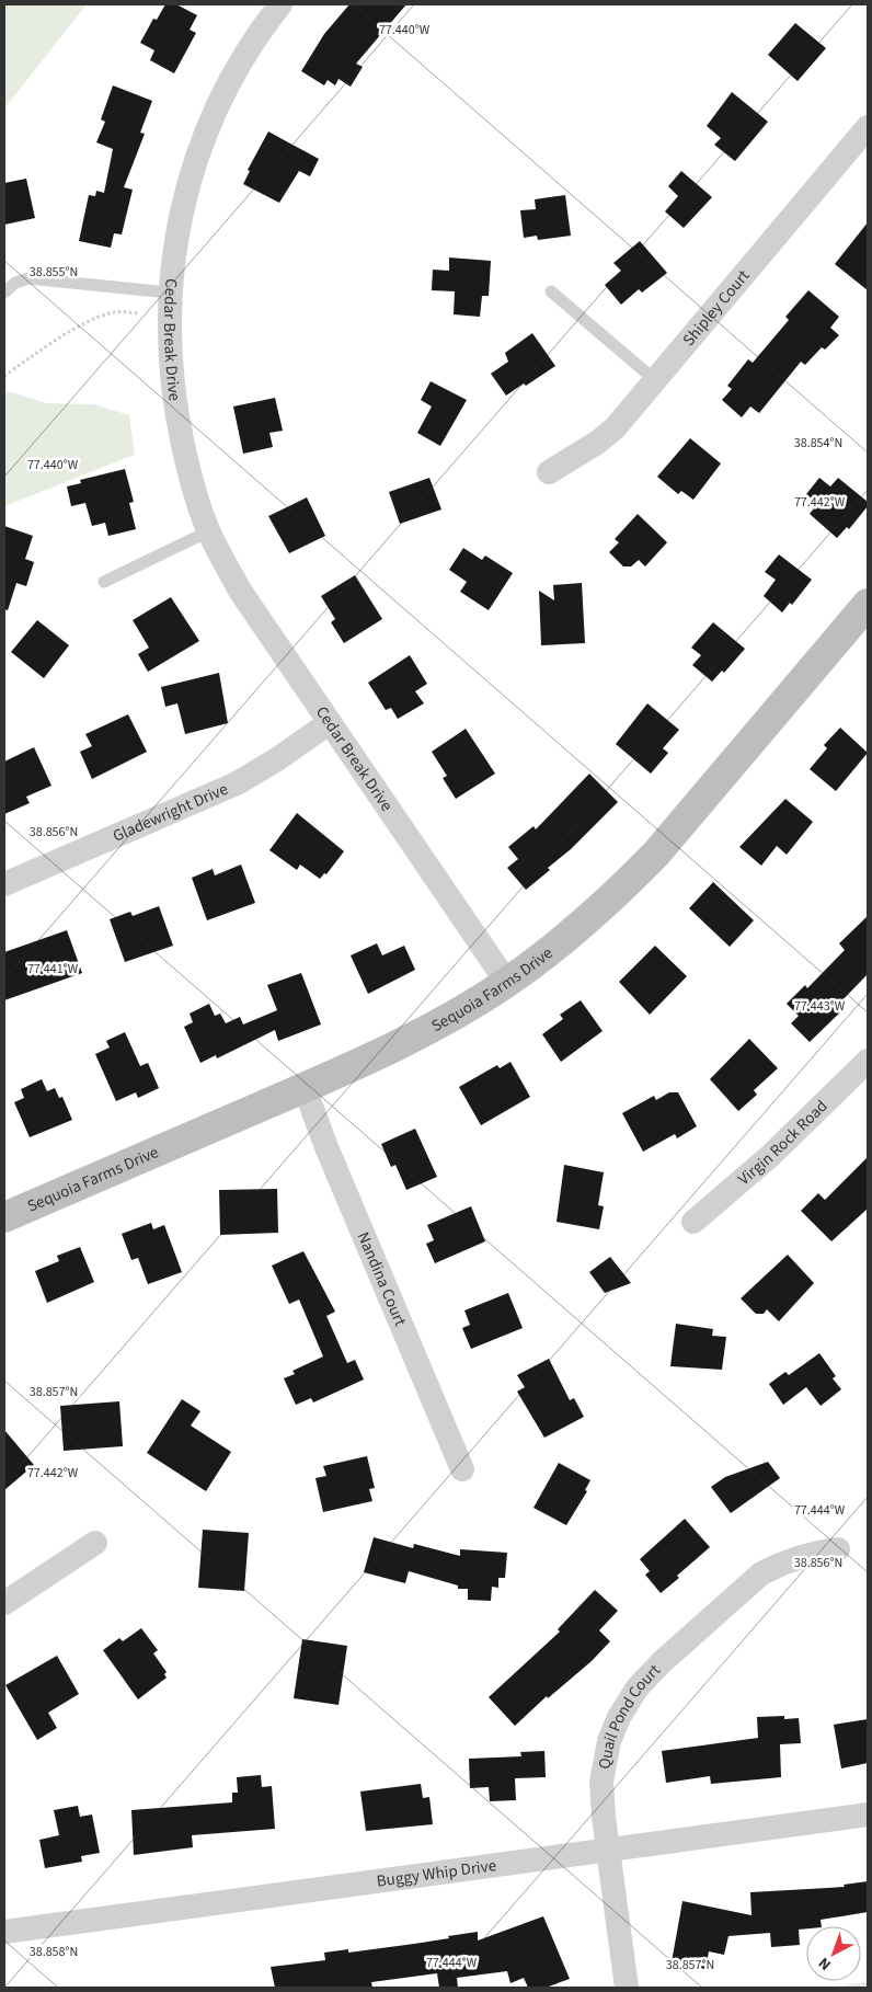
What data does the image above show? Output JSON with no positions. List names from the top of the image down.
{
  "streets": {
    "street": [
      "Shipley Court",
      "Cedar Break Drive",
      "Gladewright Drive",
      "Sequoia Farms Drive",
      "Virgin Rock Road",
      "Nandina Court",
      "Quail Pond Court",
      "Buggy Whip Drive"
    ]
  },
  "crossings": [
    ["Cedar Break Drive", "Gladewright Drive"],
    ["Cedar Break Drive", "Sequoia Farms Drive"],
    ["Sequoia Farms Drive", "Nandina Court"],
    ["Quail Pond Court", "Buggy Whip Drive"]
  ],
  "north": "bottom left",
  "coordinates": [
    "77.440°W",
    "38.855°N",
    "38.854°N",
    "77.442°W",
    "38.856°N",
    "77.441°W",
    "77.443°W",
    "38.857°N",
    "77.444°W",
    "38.858°N"
  ]
}
